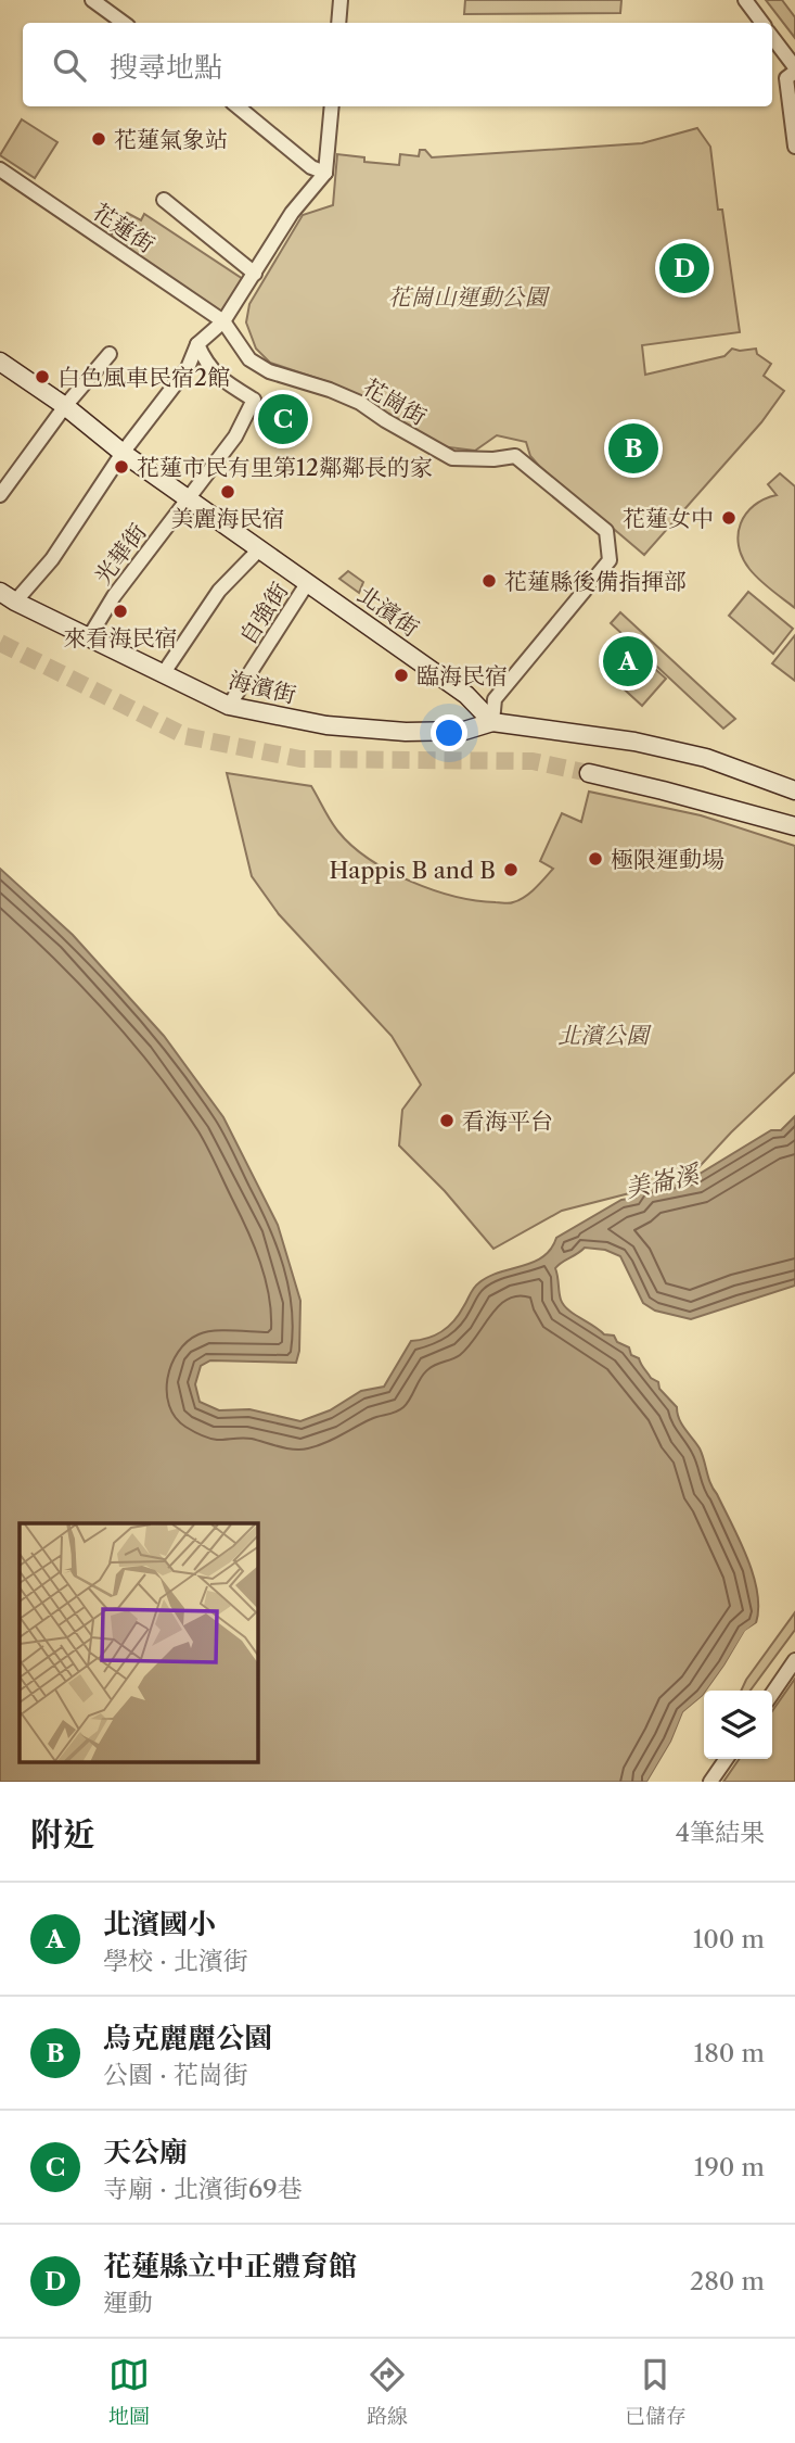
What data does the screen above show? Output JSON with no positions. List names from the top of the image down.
{
  "streets": {
    "main road": ["北濱街", "海濱街"],
    "street": [
      "花蓮街",
      "花崗街",
      "光華街",
      "自強街"
    ]
  },
  "crossings": [
    ["花蓮街", "花崗街"],
    ["花崗街", "北濱街"],
    ["花崗街", "海濱街"],
    ["光華街", "北濱街"],
    ["光華街", "海濱街"],
    ["北濱街", "自強街"],
    ["北濱街", "海濱街"],
    ["自強街", "海濱街"]
  ],
  "water": ["美崙溪"],
  "parks": ["花崗山運動公園", "北濱公園"],
  "places": [
    "花蓮氣象站",
    "白色風車民宿2館",
    "花蓮市民有里第12鄰鄰長的家",
    "美麗海民宿",
    "花蓮女中",
    "花蓮縣後備指揮部",
    "來看海民宿",
    "臨海民宿",
    "極限運動場",
    "Happis B and B",
    "看海平台"
  ],
  "page": {
    "search": "搜尋地點",
    "pins": [
      "D",
      "C",
      "B",
      "A"
    ],
    "heading": ["附近", "4筆結果"],
    "list": [
      {
        "mark": "A",
        "name": "北濱國小",
        "note": "學校 · 北濱街",
        "value": "100 m"
      },
      {
        "mark": "B",
        "name": "烏克麗麗公園",
        "note": "公園 · 花崗街",
        "value": "180 m"
      },
      {
        "mark": "C",
        "name": "天公廟",
        "note": "寺廟 · 北濱街69巷",
        "value": "190 m"
      },
      {
        "mark": "D",
        "name": "花蓮縣立中正體育館",
        "note": "運動",
        "value": "280 m"
      }
    ],
    "nav": ["地圖", "路線", "已儲存"]
  }
}
